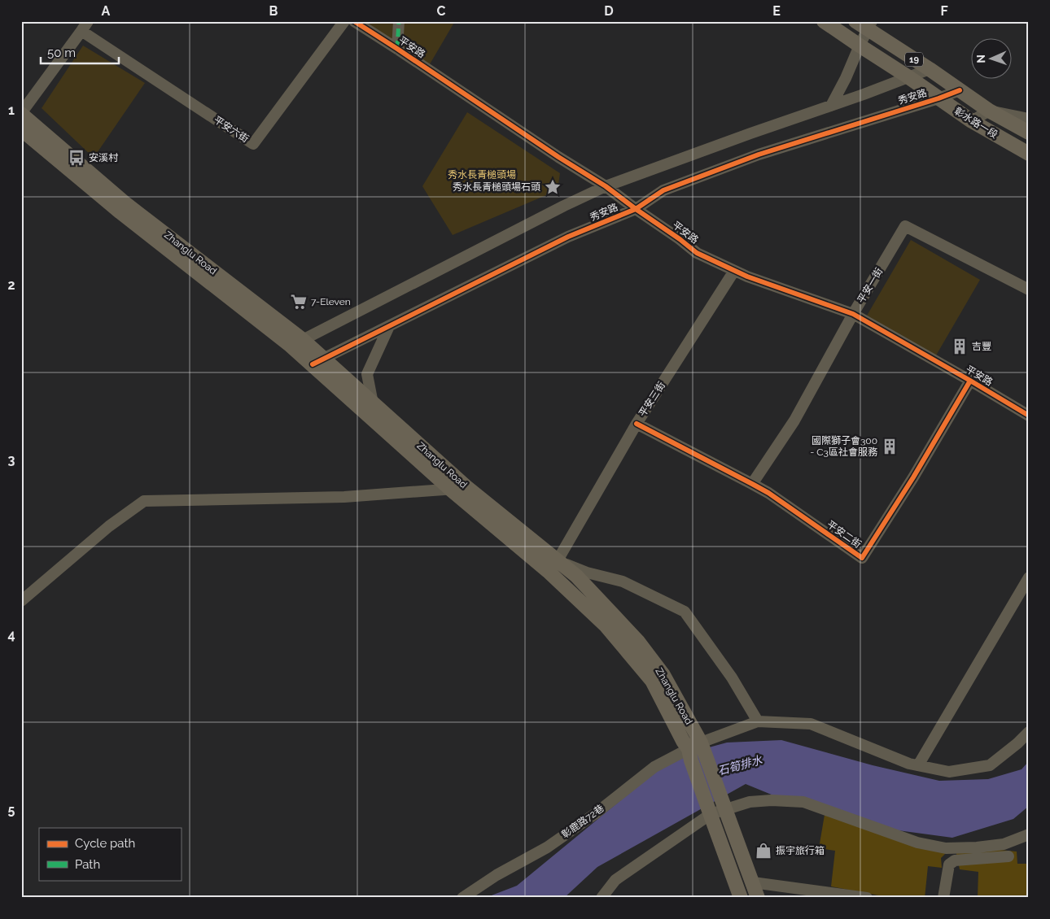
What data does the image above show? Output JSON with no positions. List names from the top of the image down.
{
  "streets": {
    "main road": ["19", "彰水路一段", "Zhanglu Road"],
    "street": [
      "平安路",
      "秀安路",
      "平安六街",
      "平安一街",
      "平安三街",
      "平安二街",
      "彰鹿路72巷"
    ]
  },
  "crossings": [
    ["平安路", "秀安路"],
    ["平安路", "平安一街"],
    ["平安路", "平安三街"],
    ["平安路", "平安二街"],
    ["秀安路", "彰水路一段"],
    ["秀安路", "Zhanglu Road"],
    ["Zhanglu Road", "平安三街"],
    ["Zhanglu Road", "彰鹿路72巷"],
    ["平安一街", "平安二街"],
    ["平安三街", "平安二街"]
  ],
  "water": ["石筍排水"],
  "parks": ["秀水長青槌頭場"],
  "places": {
    "bus stop": ["安溪村"],
    "place": ["秀水長青槌頭場石頭"],
    "supermarket": ["7-Eleven"],
    "building": ["吉豐", "國際獅子會300 - C3區社會服務"],
    "shop": ["振宇旅行箱"]
  },
  "legend": ["Cycle path", "Path"],
  "scale_bar": "50 m",
  "north": "left",
  "grid": {
    "columns": [
      "A",
      "B",
      "C",
      "D",
      "E",
      "F"
    ],
    "rows": [
      "1",
      "2",
      "3",
      "4",
      "5"
    ]
  }
}
